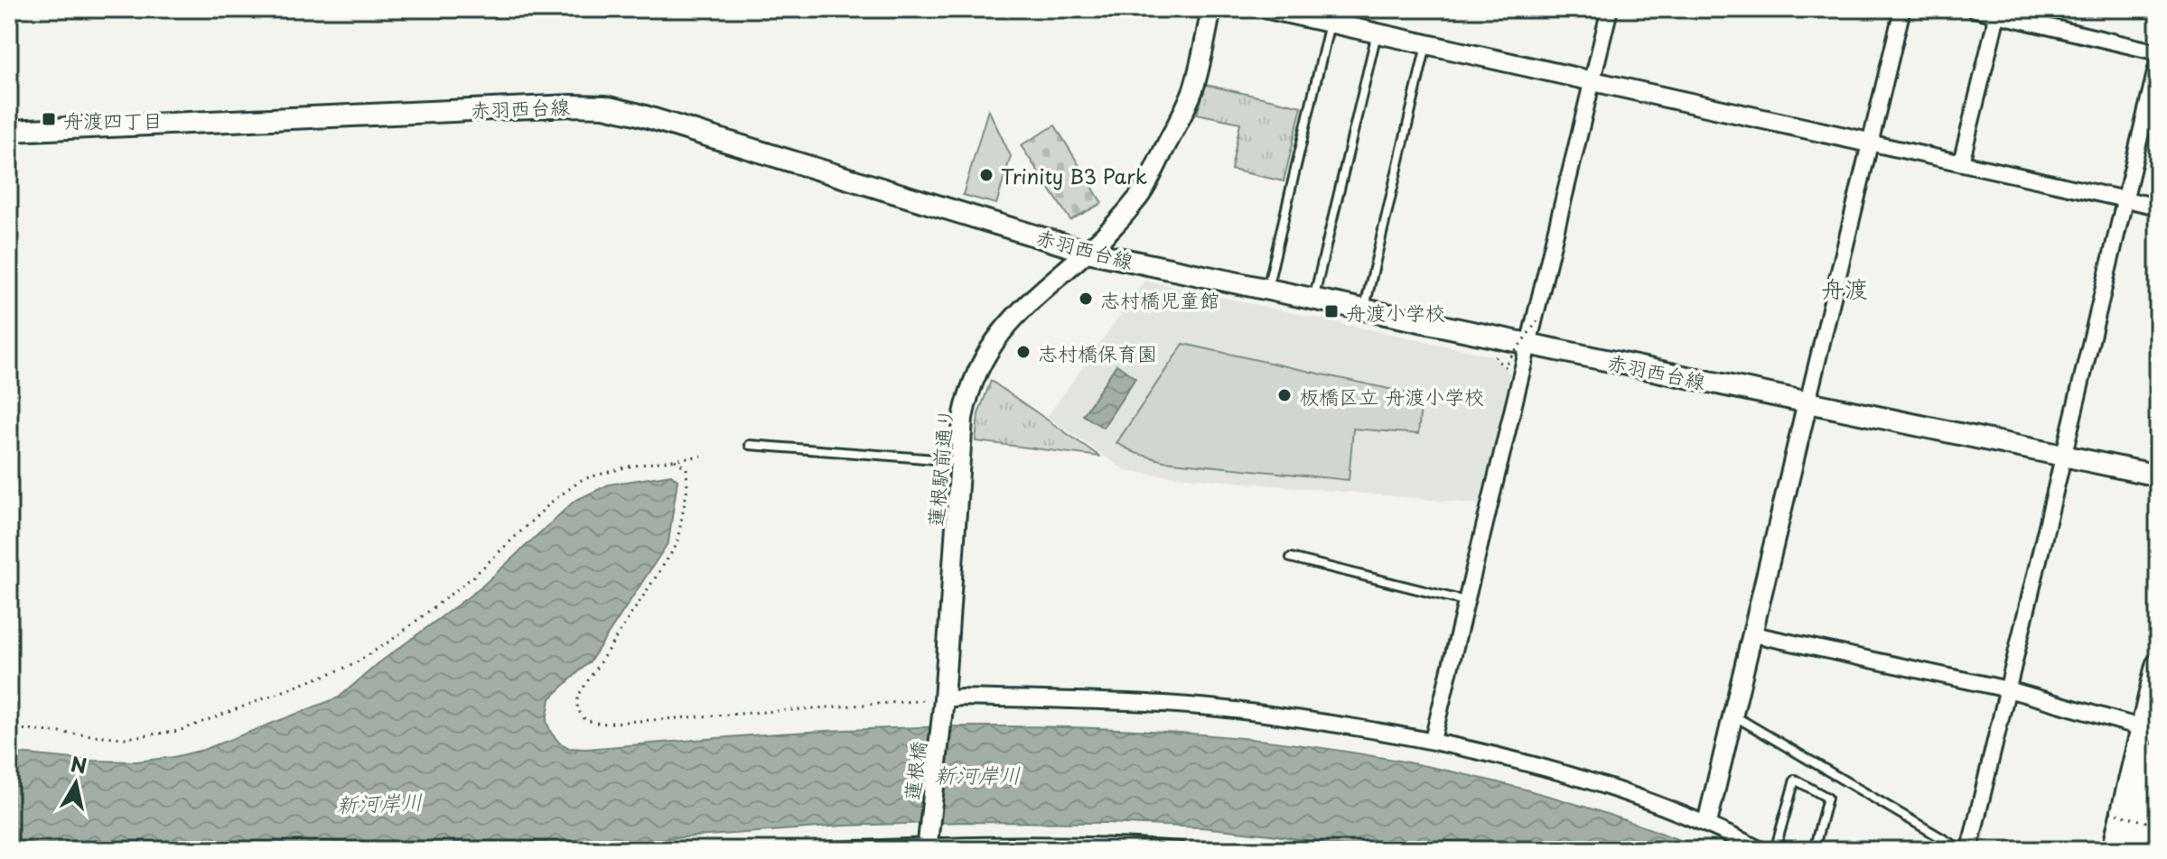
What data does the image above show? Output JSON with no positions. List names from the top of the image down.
{
  "streets": {
    "main road": ["赤羽西台線"],
    "street": ["蓮根駅前通り", "蓮根橋"]
  },
  "crossings": [
    ["赤羽西台線", "蓮根駅前通り"],
    ["蓮根駅前通り", "蓮根橋"]
  ],
  "districts": ["舟渡"],
  "water": ["新河岸川"],
  "places": {
    "transit": ["舟渡四丁目", "舟渡小学校"],
    "other": [
      "Trinity B3 Park",
      "志村橋児童館",
      "志村橋保育園",
      "板橋区立 舟渡小学校"
    ]
  },
  "north": "top"
}
